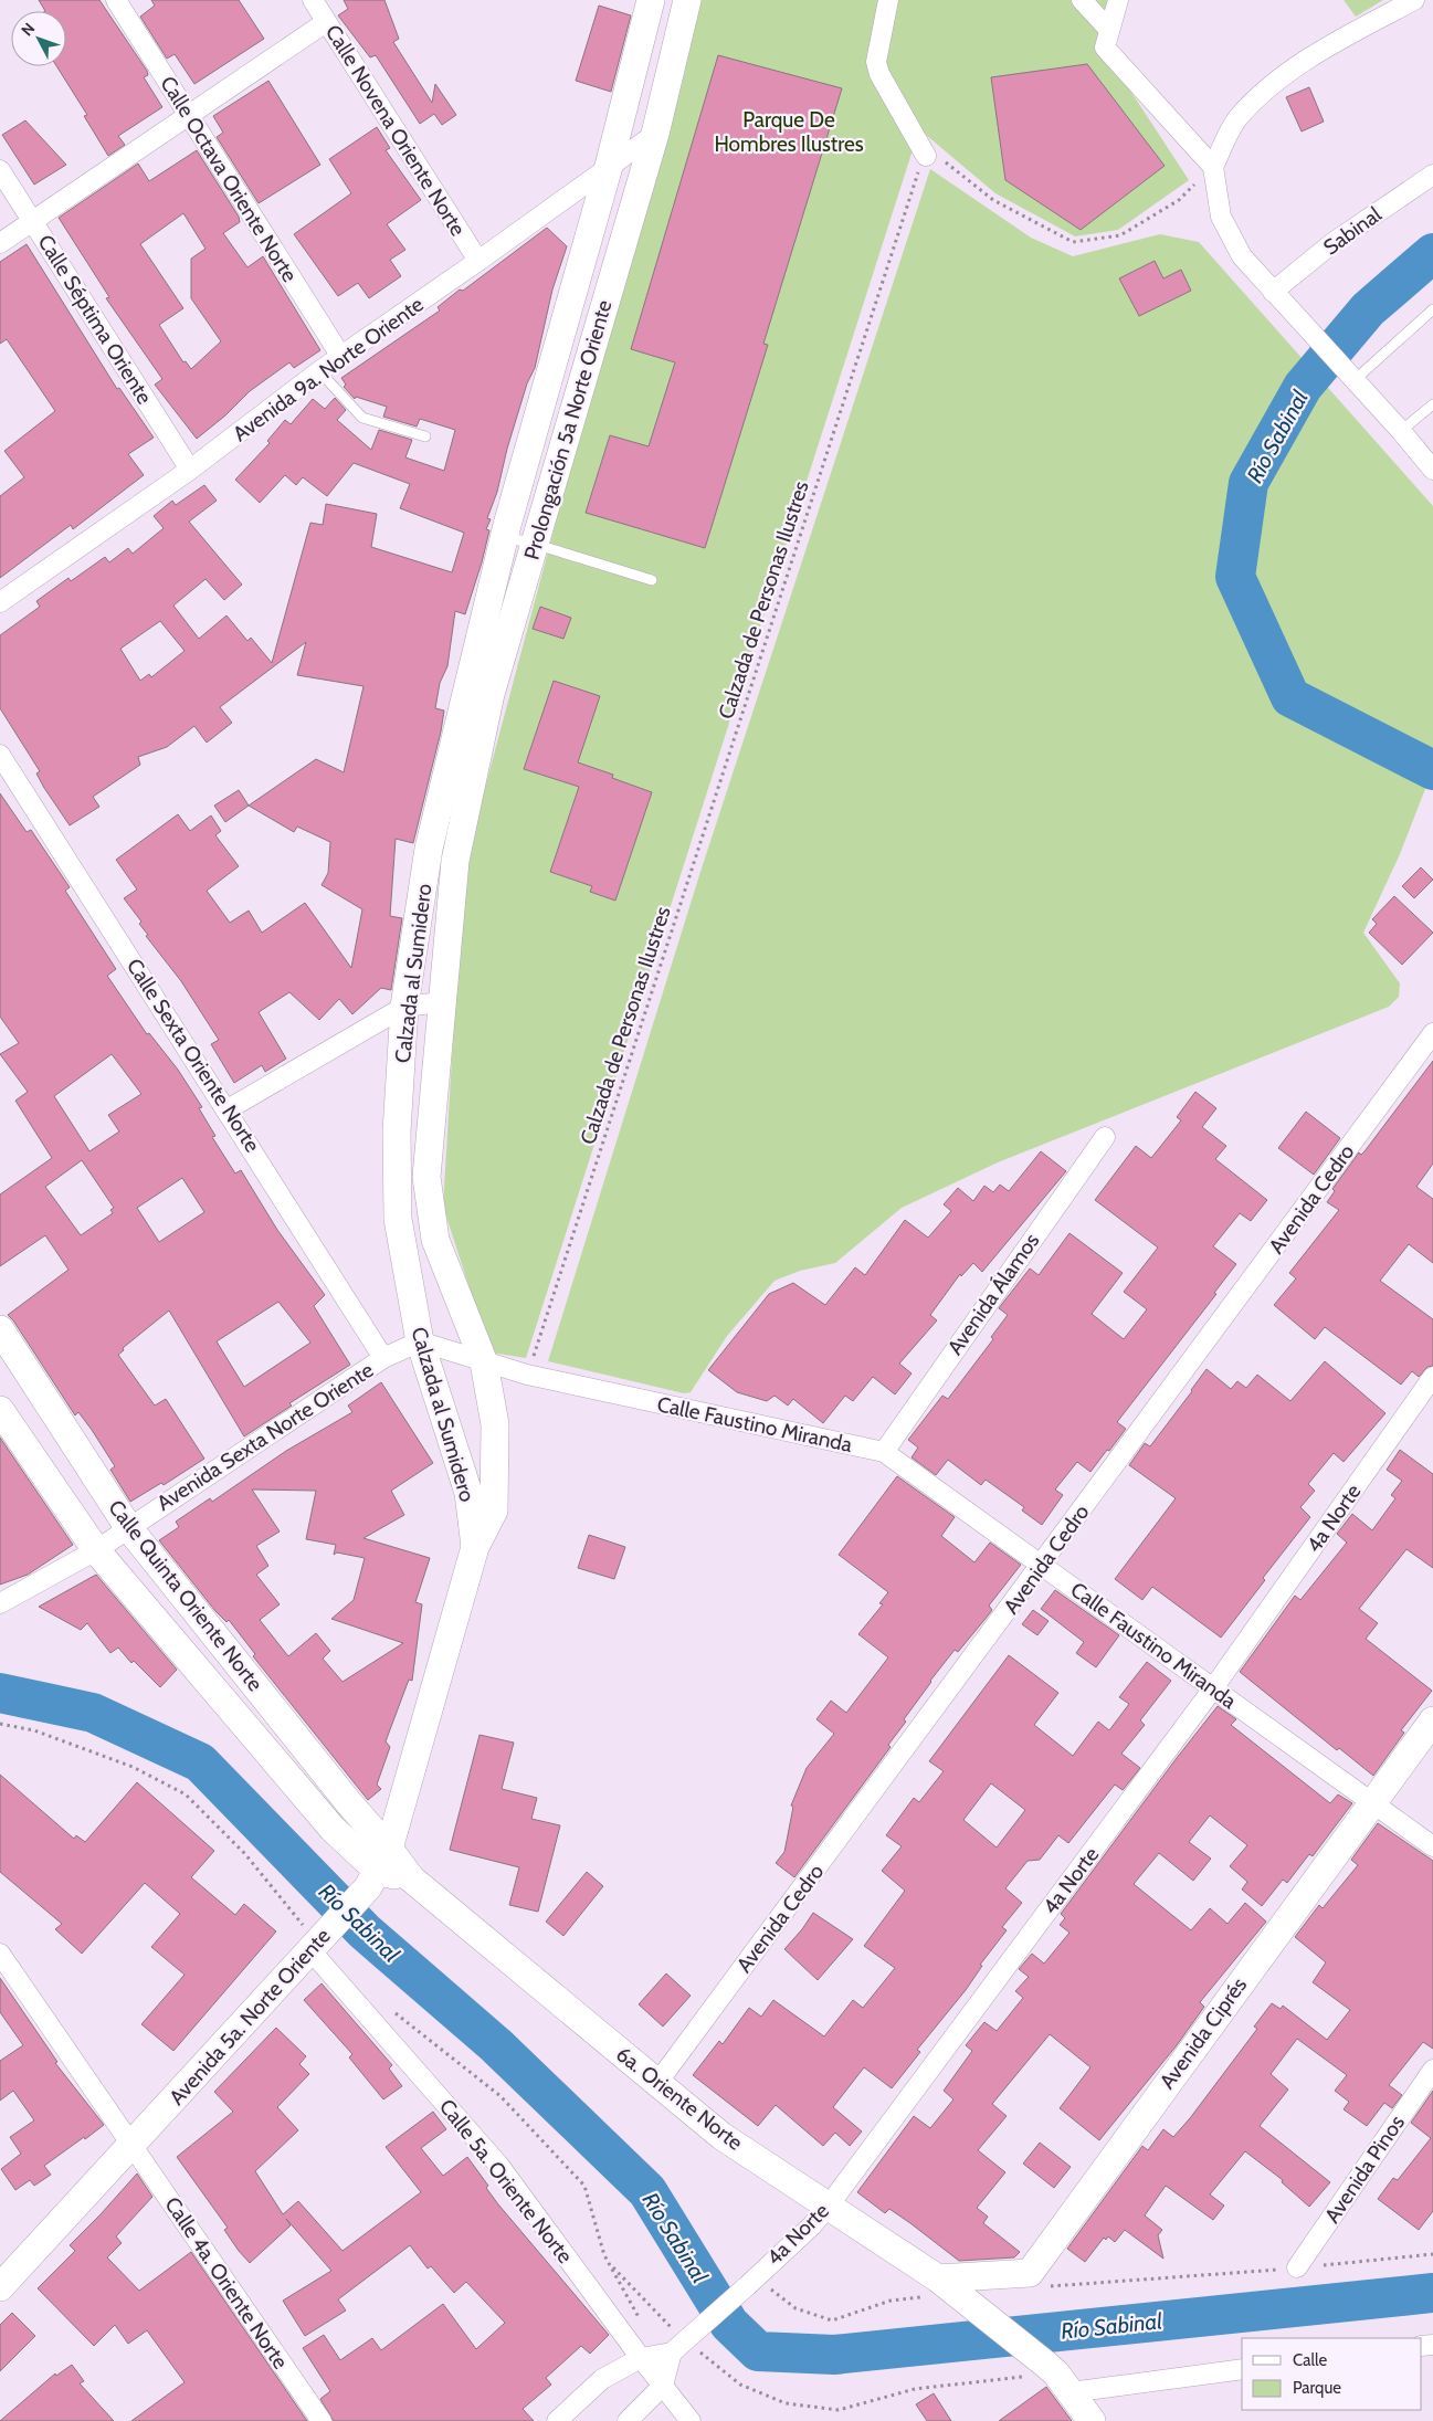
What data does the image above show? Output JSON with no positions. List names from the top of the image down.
{
  "streets": {
    "main road": [
      "Prolongación 5a Norte Oriente",
      "Calzada al Sumidero",
      "Calle Quinta Oriente Norte",
      "Avenida 5a. Norte Oriente",
      "Avenida Ciprés",
      "6a. Oriente Norte"
    ],
    "street": [
      "Calle Novena Oriente Norte",
      "Calle Octava Oriente Norte",
      "Sabinal",
      "Calle Séptima Oriente",
      "Avenida 9a. Norte Oriente",
      "Calle Sexta Oriente Norte",
      "Avenida Cedro",
      "Avenida Álamos",
      "Calle Faustino Miranda",
      "Avenida Sexta Norte Oriente",
      "4a Norte",
      "Avenida Pinos",
      "Calle 5a. Oriente Norte",
      "Calle 4a. Oriente Norte"
    ],
    "path": ["Calzada de Personas Ilustres"]
  },
  "crossings": [
    ["Calle Novena Oriente Norte", "Avenida 9a. Norte Oriente"],
    ["Calle Octava Oriente Norte", "Avenida 9a. Norte Oriente"],
    ["Calle Séptima Oriente", "Avenida 9a. Norte Oriente"],
    ["Avenida 9a. Norte Oriente", "Prolongación 5a Norte Oriente"],
    ["Prolongación 5a Norte Oriente", "Calzada al Sumidero"],
    ["Calzada de Personas Ilustres", "Calle Faustino Miranda"],
    ["Calzada al Sumidero", "Calle Faustino Miranda"],
    ["Calzada al Sumidero", "Avenida Sexta Norte Oriente"],
    ["Calzada al Sumidero", "Avenida 5a. Norte Oriente"],
    ["Calle Sexta Oriente Norte", "Avenida Sexta Norte Oriente"],
    ["Avenida Cedro", "Calle Faustino Miranda"],
    ["Avenida Cedro", "6a. Oriente Norte"],
    ["Avenida Álamos", "Calle Faustino Miranda"],
    ["Calle Faustino Miranda", "Avenida Sexta Norte Oriente"],
    ["Calle Faustino Miranda", "4a Norte"],
    ["Calle Faustino Miranda", "Avenida Ciprés"],
    ["Avenida Sexta Norte Oriente", "Calle Quinta Oriente Norte"],
    ["4a Norte", "6a. Oriente Norte"],
    ["Calle Quinta Oriente Norte", "Avenida 5a. Norte Oriente"],
    ["Calle Quinta Oriente Norte", "6a. Oriente Norte"],
    ["Avenida 5a. Norte Oriente", "6a. Oriente Norte"],
    ["Avenida 5a. Norte Oriente", "Calle 5a. Oriente Norte"],
    ["Avenida 5a. Norte Oriente", "Calle 4a. Oriente Norte"],
    ["Avenida Ciprés", "6a. Oriente Norte"]
  ],
  "water": ["Río Sabinal"],
  "parks": ["Parque De Hombres Ilustres"],
  "legend": ["Calle", "Parque"],
  "north": "top left"
}
